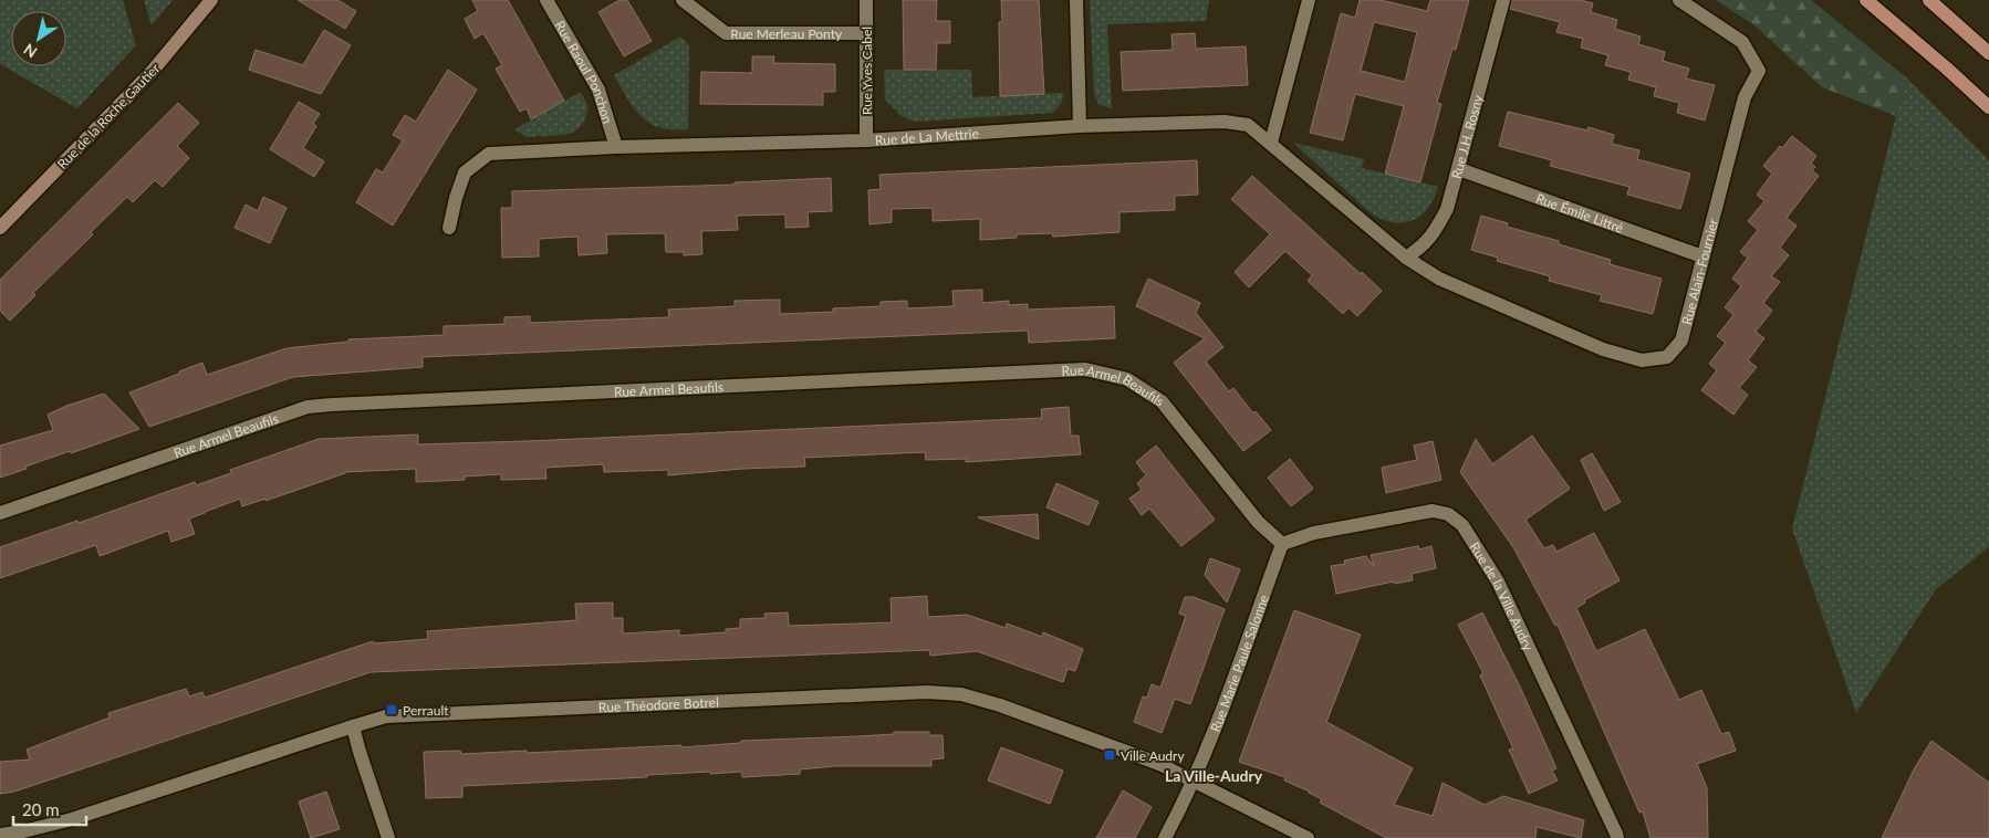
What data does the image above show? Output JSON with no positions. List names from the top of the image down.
{
  "streets": {
    "street": [
      "Rue Merleau Ponty",
      "Rue Yves Cabel",
      "Rue Raoul Ponchon",
      "Rue de la Roche Gautier",
      "Rue de La Mettrie",
      "Rue J.H. Rosny",
      "Rue Émile Littré",
      "Rue Alain-Fournier",
      "Rue Armel Beaufils",
      "Rue de la Ville Audry",
      "Rue Marie Paule Salonne",
      "Rue Théodore Botrel"
    ]
  },
  "crossings": [
    ["Rue Merleau Ponty", "Rue Yves Cabel"],
    ["Rue Yves Cabel", "Rue de La Mettrie"],
    ["Rue Raoul Ponchon", "Rue de La Mettrie"],
    ["Rue de La Mettrie", "Rue J.H. Rosny"],
    ["Rue de La Mettrie", "Rue Alain-Fournier"],
    ["Rue J.H. Rosny", "Rue Émile Littré"],
    ["Rue J.H. Rosny", "Rue Alain-Fournier"],
    ["Rue Émile Littré", "Rue Alain-Fournier"],
    ["Rue Armel Beaufils", "Rue de la Ville Audry"],
    ["Rue Armel Beaufils", "Rue Marie Paule Salonne"],
    ["Rue de la Ville Audry", "Rue Marie Paule Salonne"],
    ["Rue Marie Paule Salonne", "Rue Théodore Botrel"]
  ],
  "districts": ["La Ville-Audry"],
  "places": {
    "transit": ["Perrault", "Ville Audry"]
  },
  "scale_bar": "20 m",
  "north": "bottom left"
}
